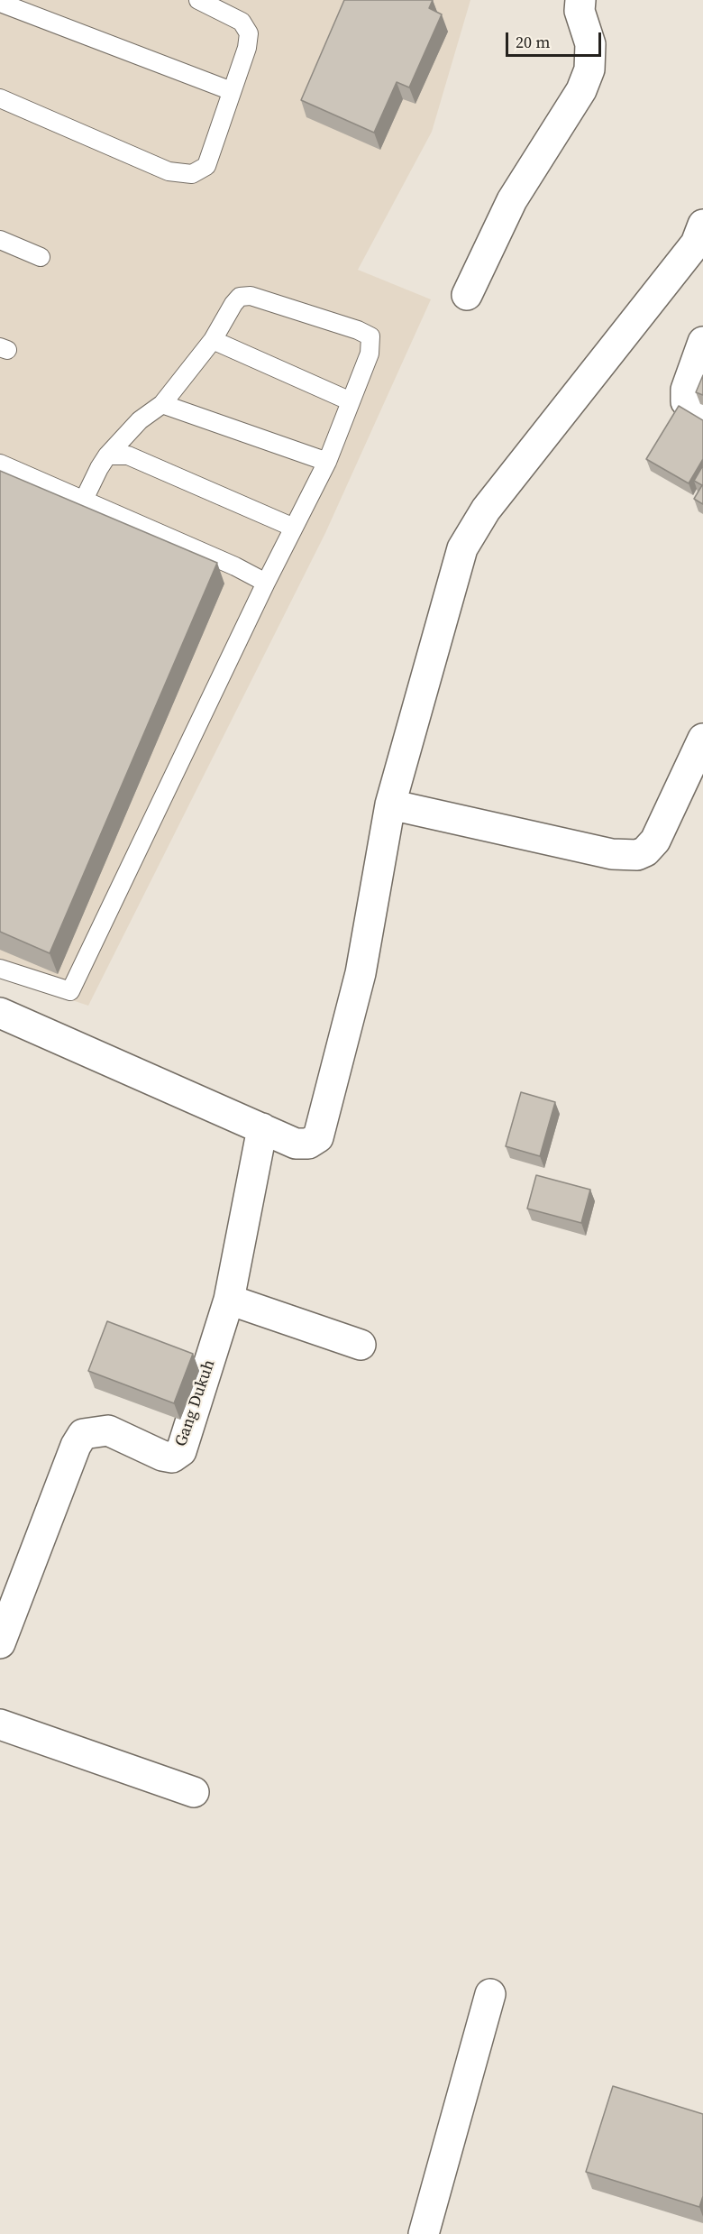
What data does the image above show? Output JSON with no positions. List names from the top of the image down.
{
  "streets": {
    "street": ["Gang Dukuh"]
  },
  "scale_bar": "20 m"
}
